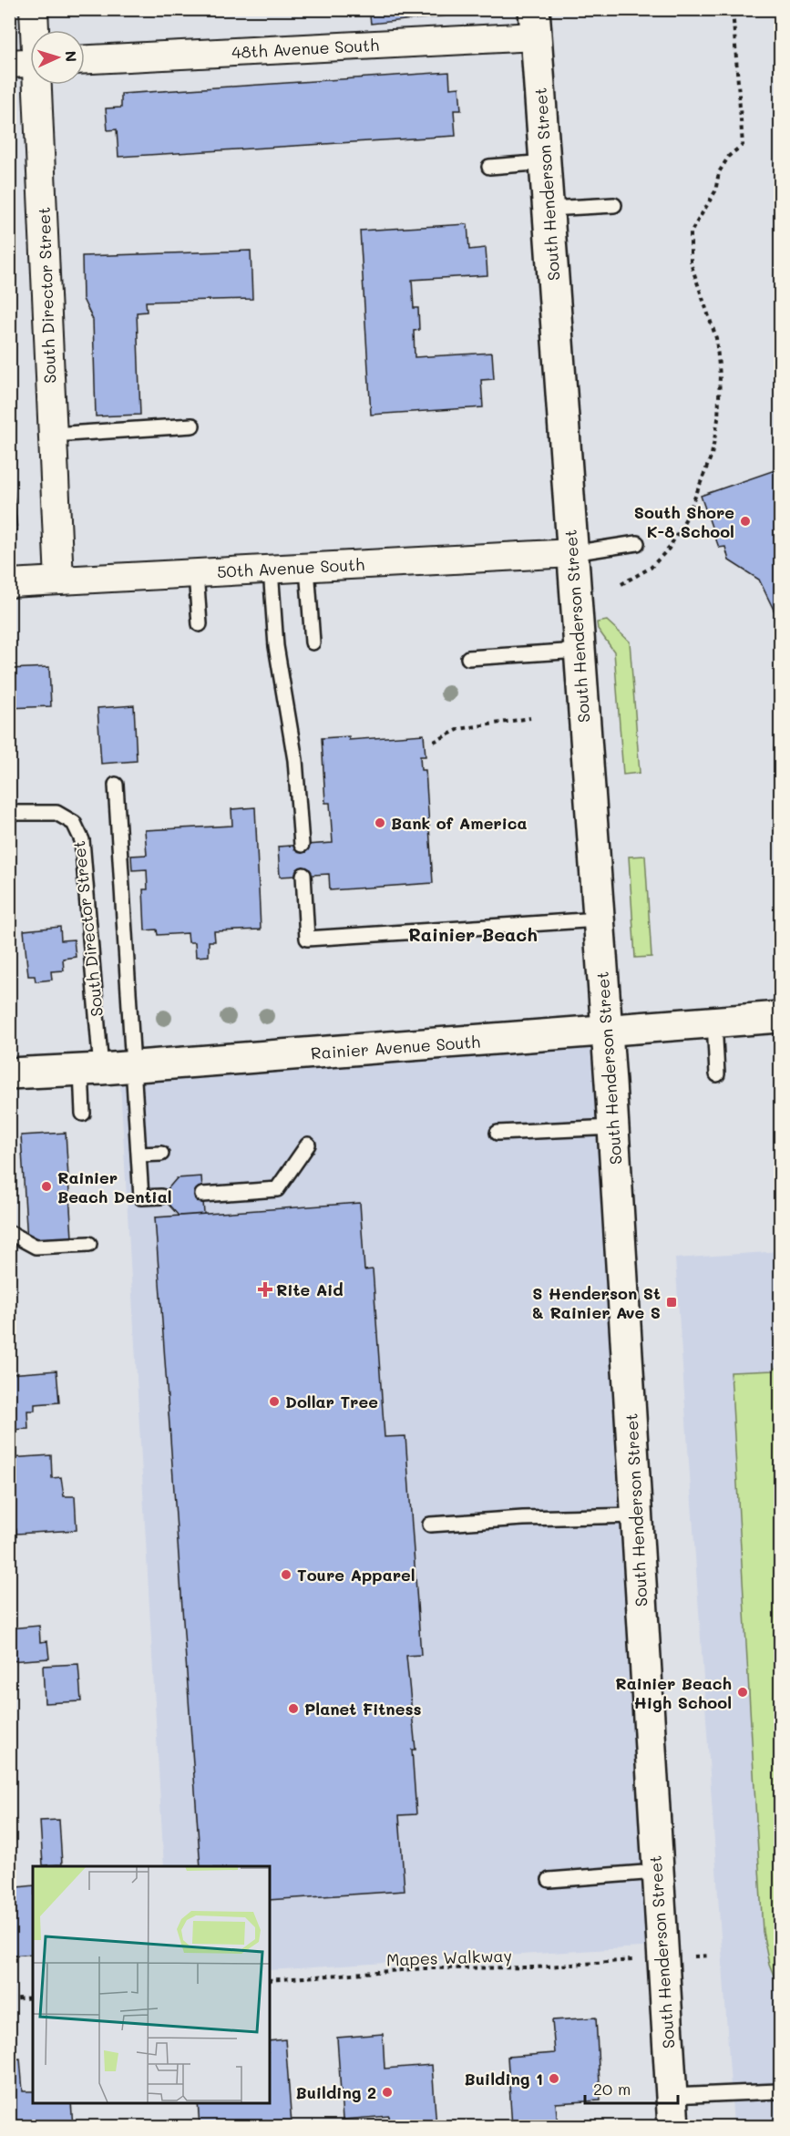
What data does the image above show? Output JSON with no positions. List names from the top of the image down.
{
  "streets": {
    "main road": ["South Henderson Street", "Rainier Avenue South"],
    "street": ["48th Avenue South", "South Director Street", "50th Avenue South"],
    "path": ["Mapes Walkway"]
  },
  "crossings": [
    ["48th Avenue South", "South Henderson Street"],
    ["South Henderson Street", "50th Avenue South"],
    ["South Henderson Street", "Rainier Avenue South"],
    ["South Director Street", "50th Avenue South"],
    ["South Director Street", "Rainier Avenue South"]
  ],
  "districts": ["Rainier Beach"],
  "places": {
    "other": [
      "South Shore K-8 School",
      "Bank of America",
      "Rainier Beach Dential",
      "Dollar Tree",
      "Toure Apparel",
      "Rainier Beach High School",
      "Planet Fitness",
      "Building 1",
      "Building 2"
    ],
    "health": ["Rite Aid"],
    "transit": ["S Henderson St & Rainier Ave S"]
  },
  "scale_bar": "20 m",
  "north": "right"
}
